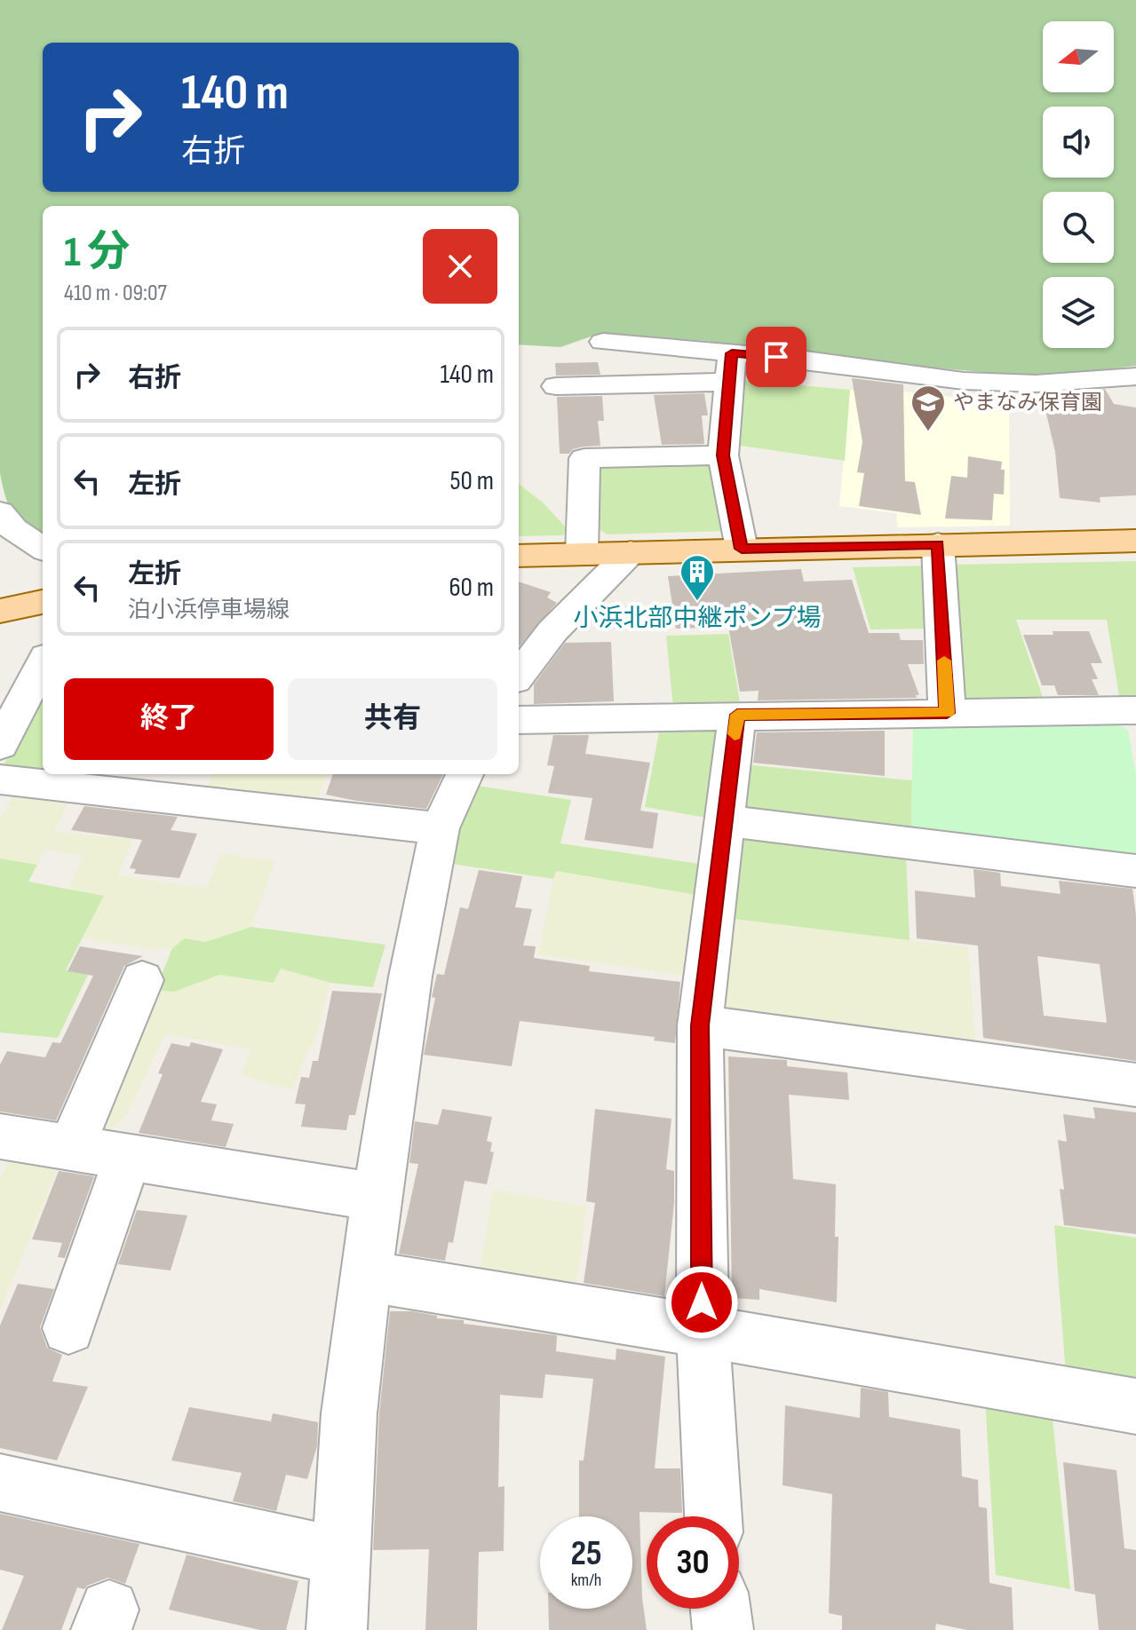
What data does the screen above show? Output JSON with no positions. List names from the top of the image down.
{
  "places": {
    "school or university": ["やまなみ保育園"],
    "building": ["小浜北部中継ポンプ場"]
  },
  "north": "left",
  "page": {
    "turn": ["140 m", "右折"],
    "heading": ["1 分", "410 m · 09:07"],
    "list": [
      {
        "name": "右折",
        "value": "140 m"
      },
      {
        "name": "左折",
        "value": "50 m"
      },
      {
        "name": "左折",
        "note": "泊小浜停車場線",
        "value": "60 m"
      }
    ],
    "buttons": ["終了", "共有"],
    "speed": "25 km/h",
    "limit": "30"
  }
}
